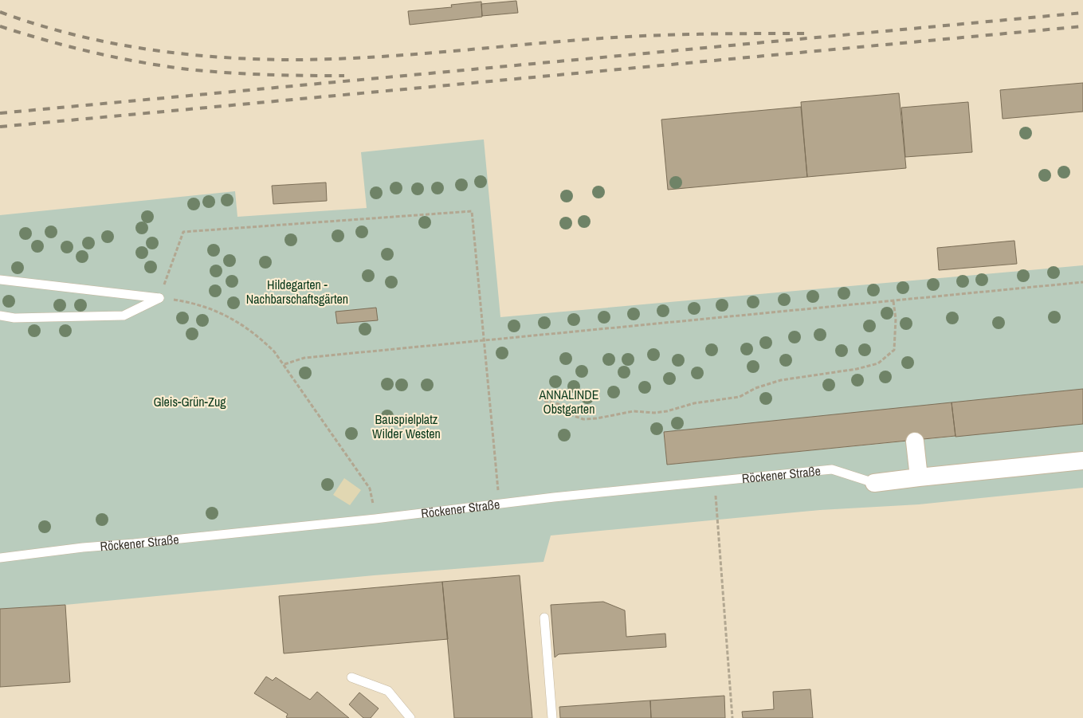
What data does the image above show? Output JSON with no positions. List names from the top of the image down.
{
  "streets": {
    "street": ["Röckener Straße"]
  },
  "parks": [
    "Hildegarten - Nachbarschaftsgärten",
    "ANNALINDE Obstgarten",
    "Gleis-Grün-Zug",
    "Bauspielplatz Wilder Westen"
  ]
}
